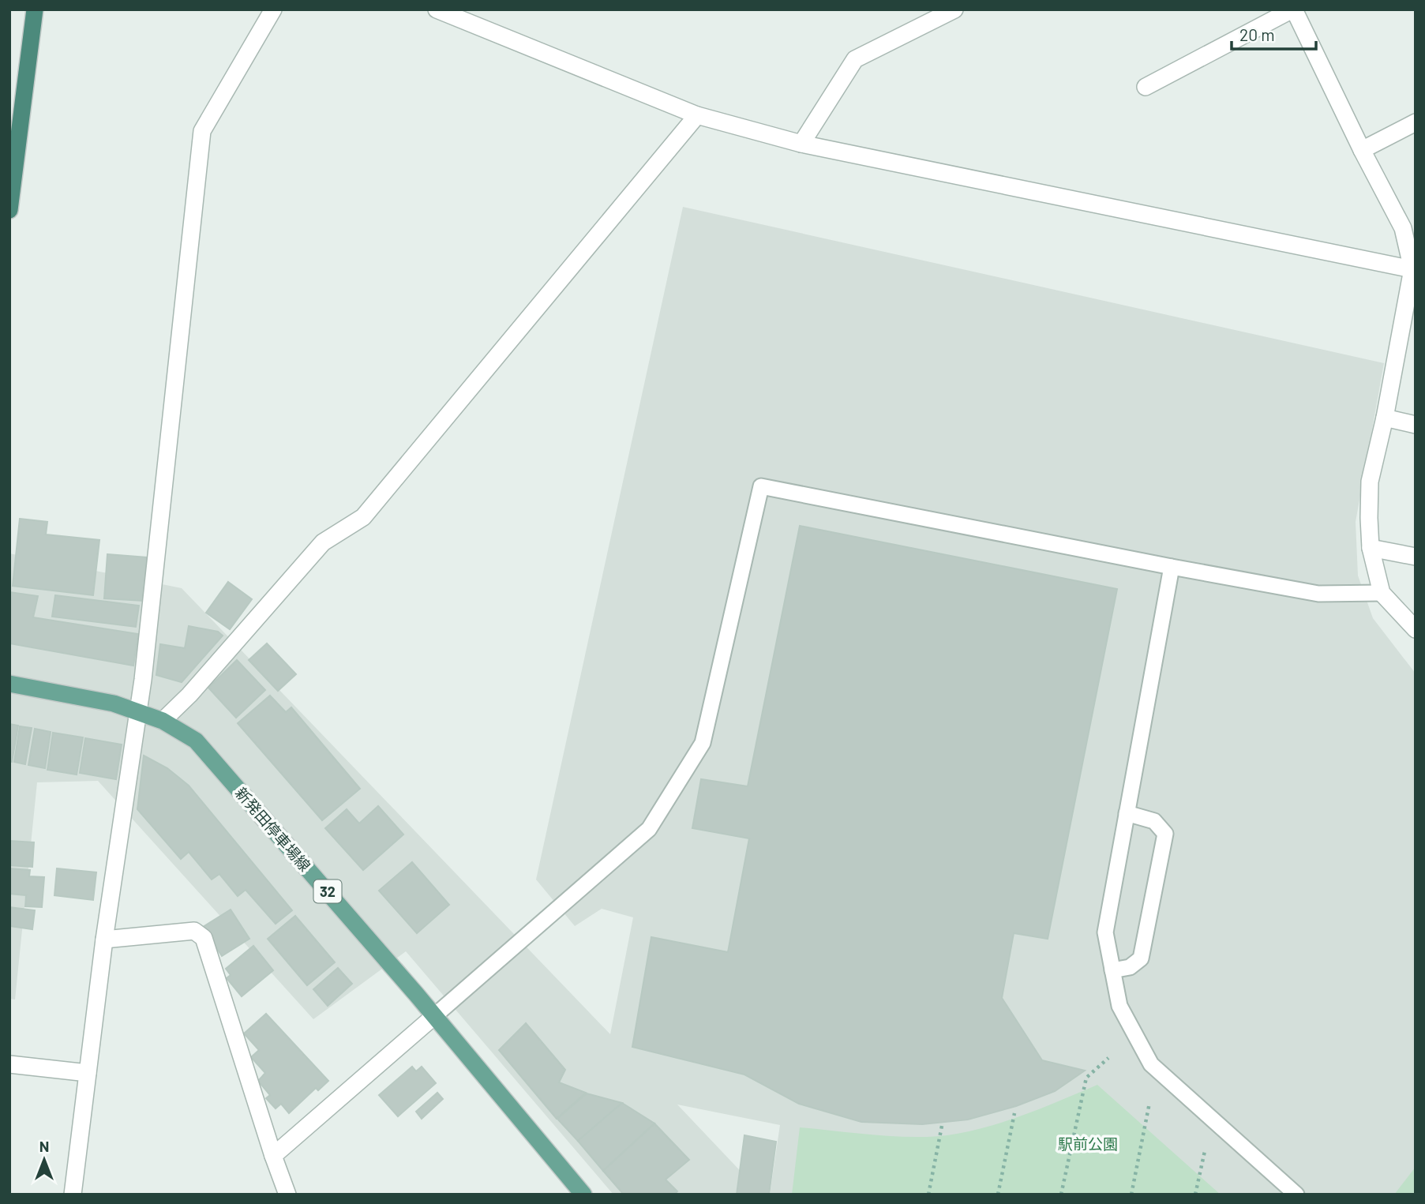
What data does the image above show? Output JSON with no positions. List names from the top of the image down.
{
  "streets": {
    "main road": ["新発田停車場線", "32"]
  },
  "parks": ["駅前公園"],
  "scale_bar": "20 m",
  "north": "top"
}
